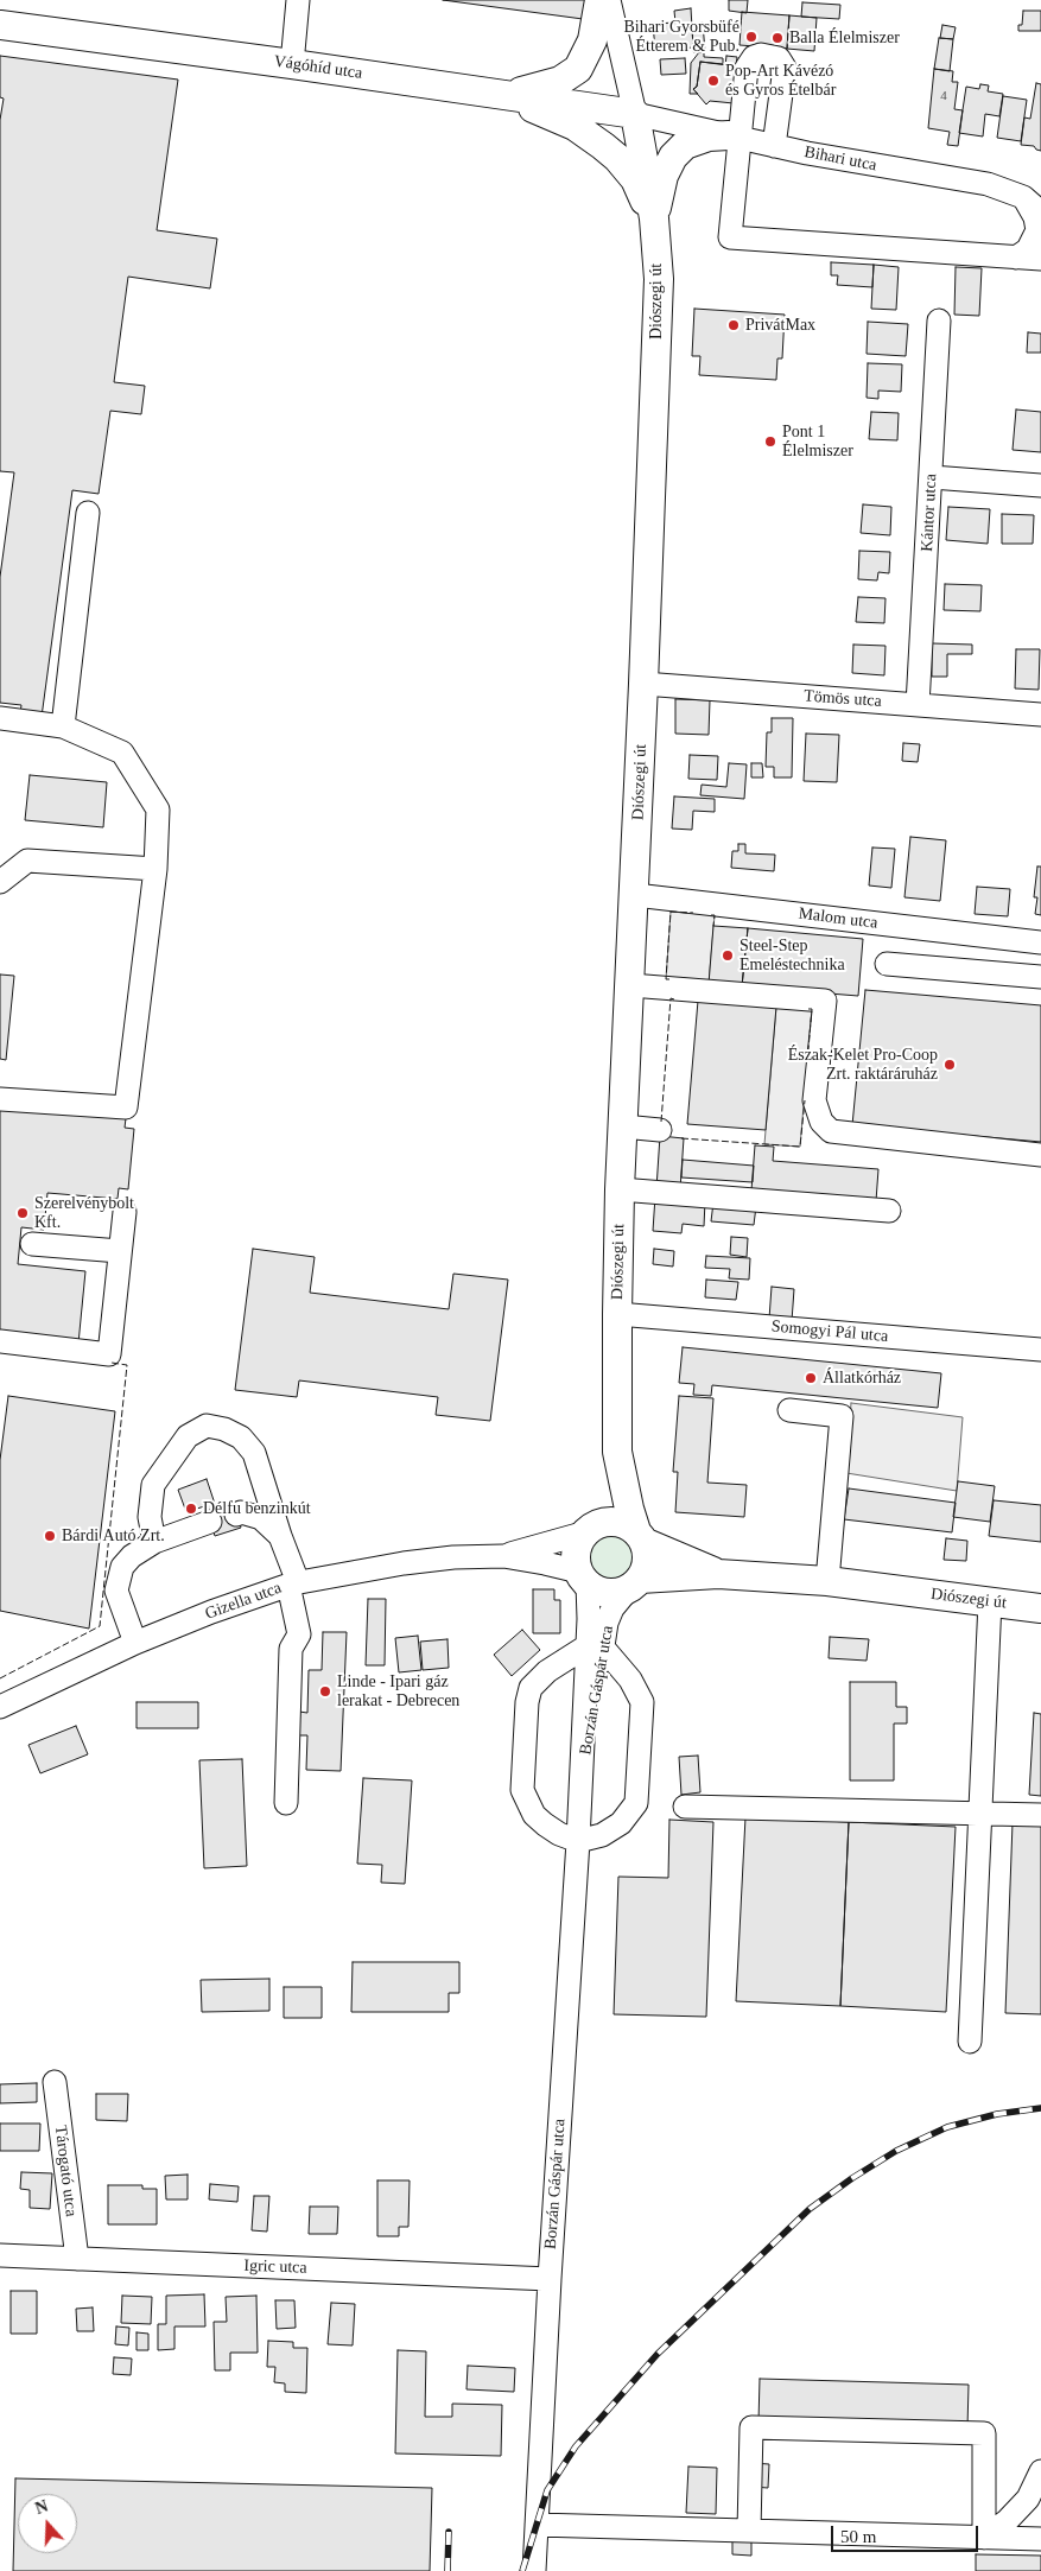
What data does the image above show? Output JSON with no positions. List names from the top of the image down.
{
  "streets": {
    "main road": ["Vágóhíd utca", "Diószegi út"],
    "street": [
      "Bihari utca",
      "Kántor utca",
      "Tömös utca",
      "Malom utca",
      "Somogyi Pál utca",
      "Gizella utca",
      "Borzán Gáspár utca",
      "Tárogató utca",
      "Igric utca"
    ]
  },
  "crossings": [
    ["Vágóhíd utca", "Bihari utca"],
    ["Vágóhíd utca", "Diószegi út"],
    ["Bihari utca", "Diószegi út"],
    ["Diószegi út", "Tömös utca"],
    ["Diószegi út", "Malom utca"],
    ["Diószegi út", "Somogyi Pál utca"],
    ["Diószegi út", "Gizella utca"],
    ["Diószegi út", "Borzán Gáspár utca"],
    ["Kántor utca", "Tömös utca"],
    ["Gizella utca", "Borzán Gáspár utca"],
    ["Borzán Gáspár utca", "Igric utca"],
    ["Tárogató utca", "Igric utca"]
  ],
  "places": [
    "Bihari Gyorsbüfé Étterem & Pub.",
    "Balla Élelmiszer",
    "Pop-Art Kávézó és Gyros Ételbár",
    "PrivátMax",
    "Pont 1 Élelmiszer",
    "Steel-Step Emeléstechnika",
    "Észak-Kelet Pro-Coop Zrt. raktáráruház",
    "Szerelvénybolt Kft.",
    "Állatkórház",
    "Délfu benzinkút",
    "Bárdi Autó Zrt.",
    "Linde - Ipari gáz lerakat - Debrecen"
  ],
  "house_numbers": ["4"],
  "scale_bar": "50 m",
  "north": "top"
}
